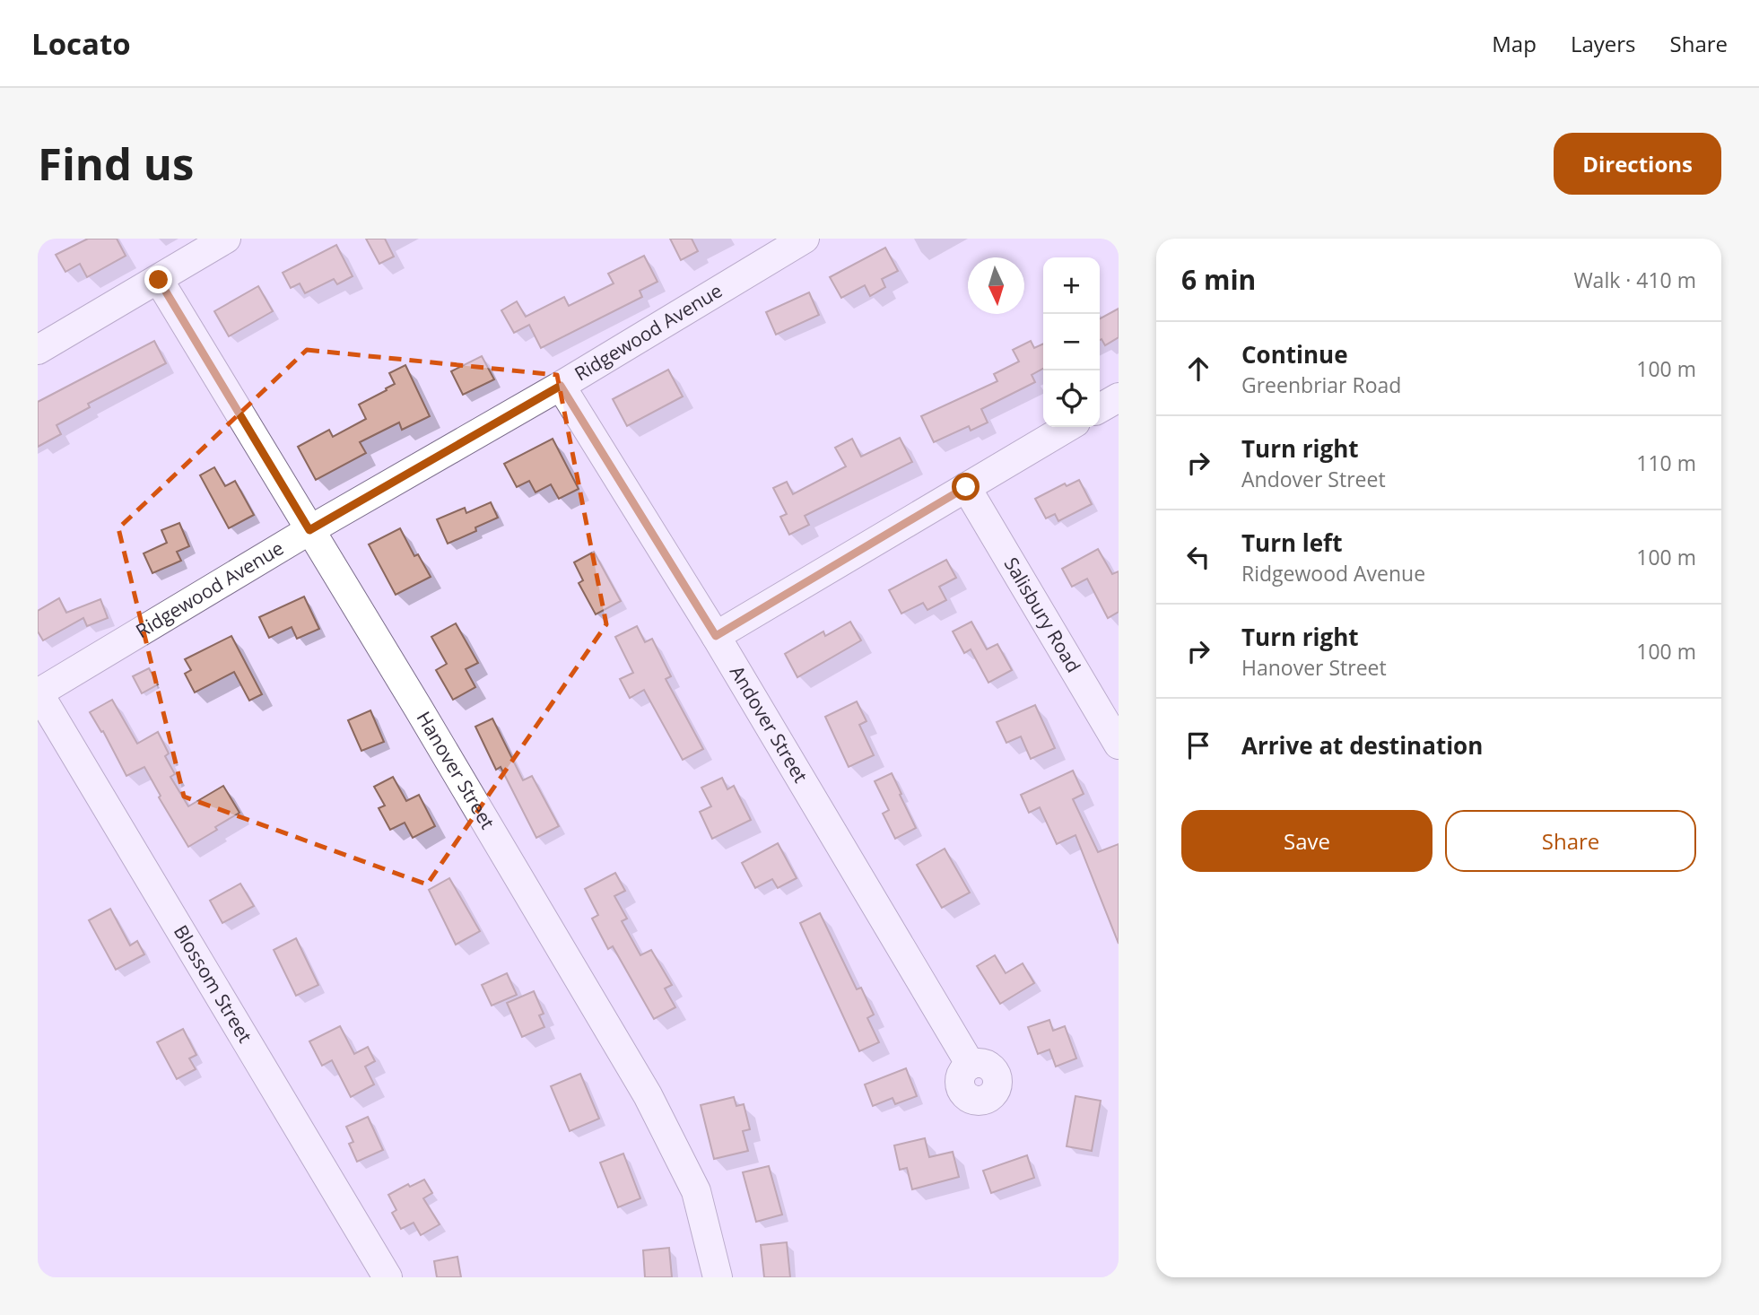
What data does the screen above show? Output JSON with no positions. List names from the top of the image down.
{
  "streets": {
    "street": [
      "Ridgewood Avenue",
      "Salisbury Road",
      "Andover Street",
      "Hanover Street",
      "Blossom Street"
    ]
  },
  "crossings": [
    ["Ridgewood Avenue", "Andover Street"],
    ["Ridgewood Avenue", "Hanover Street"],
    ["Ridgewood Avenue", "Blossom Street"]
  ],
  "north": "bottom",
  "page": {
    "header": "Locato",
    "nav": ["Map", "Layers", "Share"],
    "buttons": [
      "Directions",
      ["Save", "Share"]
    ],
    "title": "Find us",
    "heading": ["6 min", "Walk · 410 m"],
    "map_buttons": ["+", "−"],
    "list": [
      ["Continue", "Greenbriar Road", "100 m"],
      ["Turn right", "Andover Street", "110 m"],
      ["Turn left", "Ridgewood Avenue", "100 m"],
      ["Turn right", "Hanover Street", "100 m"],
      "Arrive at destination"
    ]
  }
}
